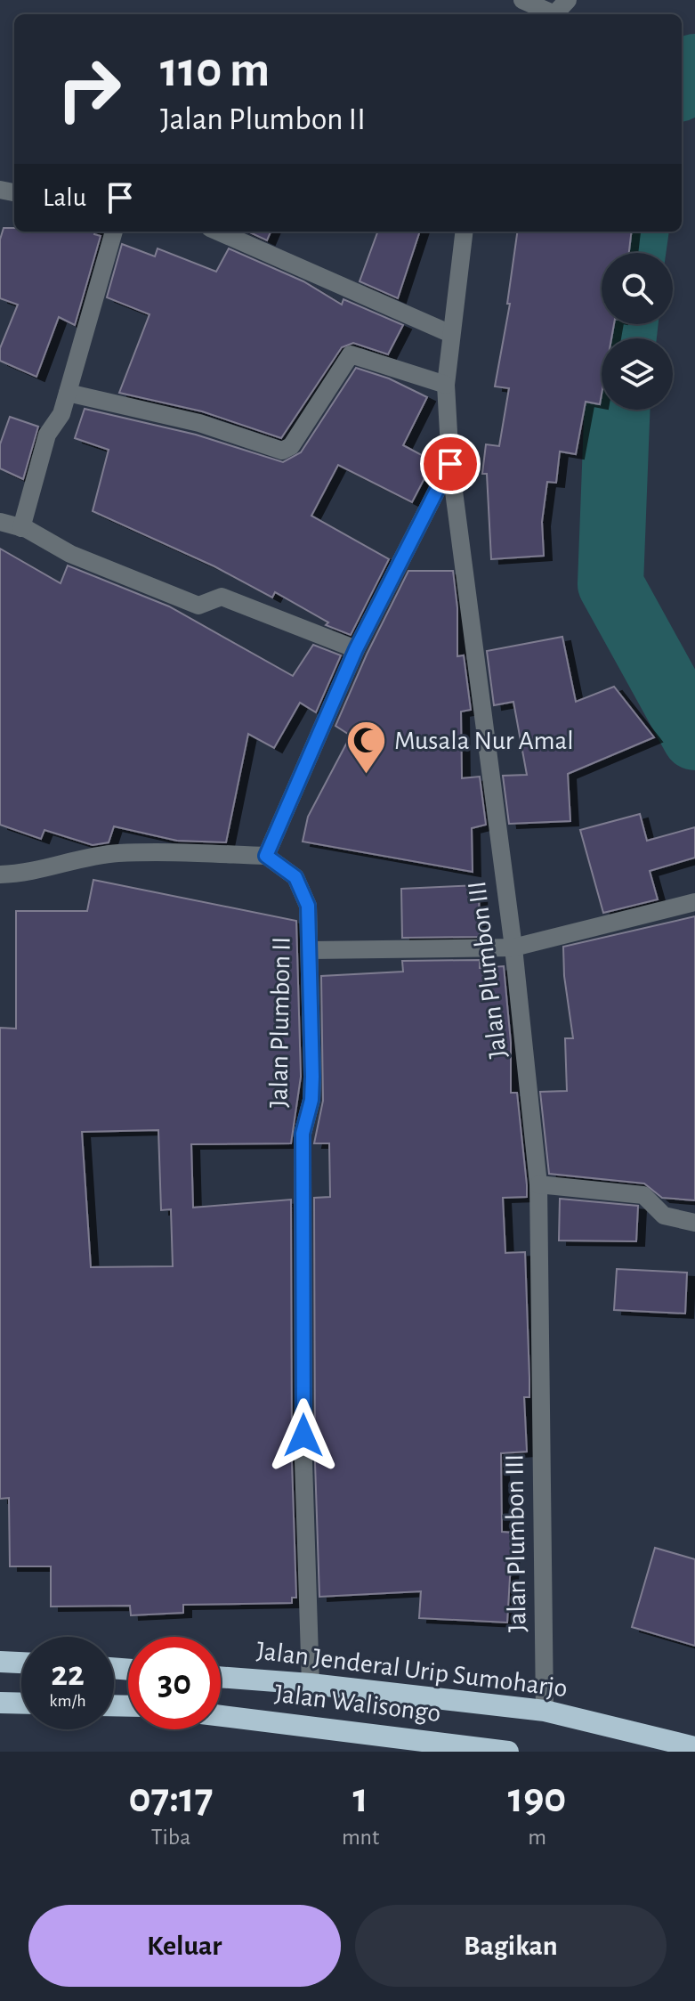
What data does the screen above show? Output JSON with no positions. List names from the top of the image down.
{
  "streets": {
    "highway": ["Jalan Jenderal Urip Sumoharjo", "Jalan Walisongo"],
    "street": ["Jalan Plumbon III", "Jalan Plumbon II"]
  },
  "crossings": [
    ["Jalan Plumbon III", "Jalan Jenderal Urip Sumoharjo"],
    ["Jalan Plumbon II", "Jalan Jenderal Urip Sumoharjo"]
  ],
  "places": {
    "mosque": ["Musala Nur Amal"]
  },
  "page": {
    "turn": ["110 m", "Jalan Plumbon II"],
    "then": "Lalu",
    "speed": "22 km/h",
    "limit": "30",
    "eta": [
      "07:17",
      "Tiba",
      "1",
      "mnt",
      "190",
      "m"
    ],
    "buttons": ["Keluar", "Bagikan"]
  }
}
